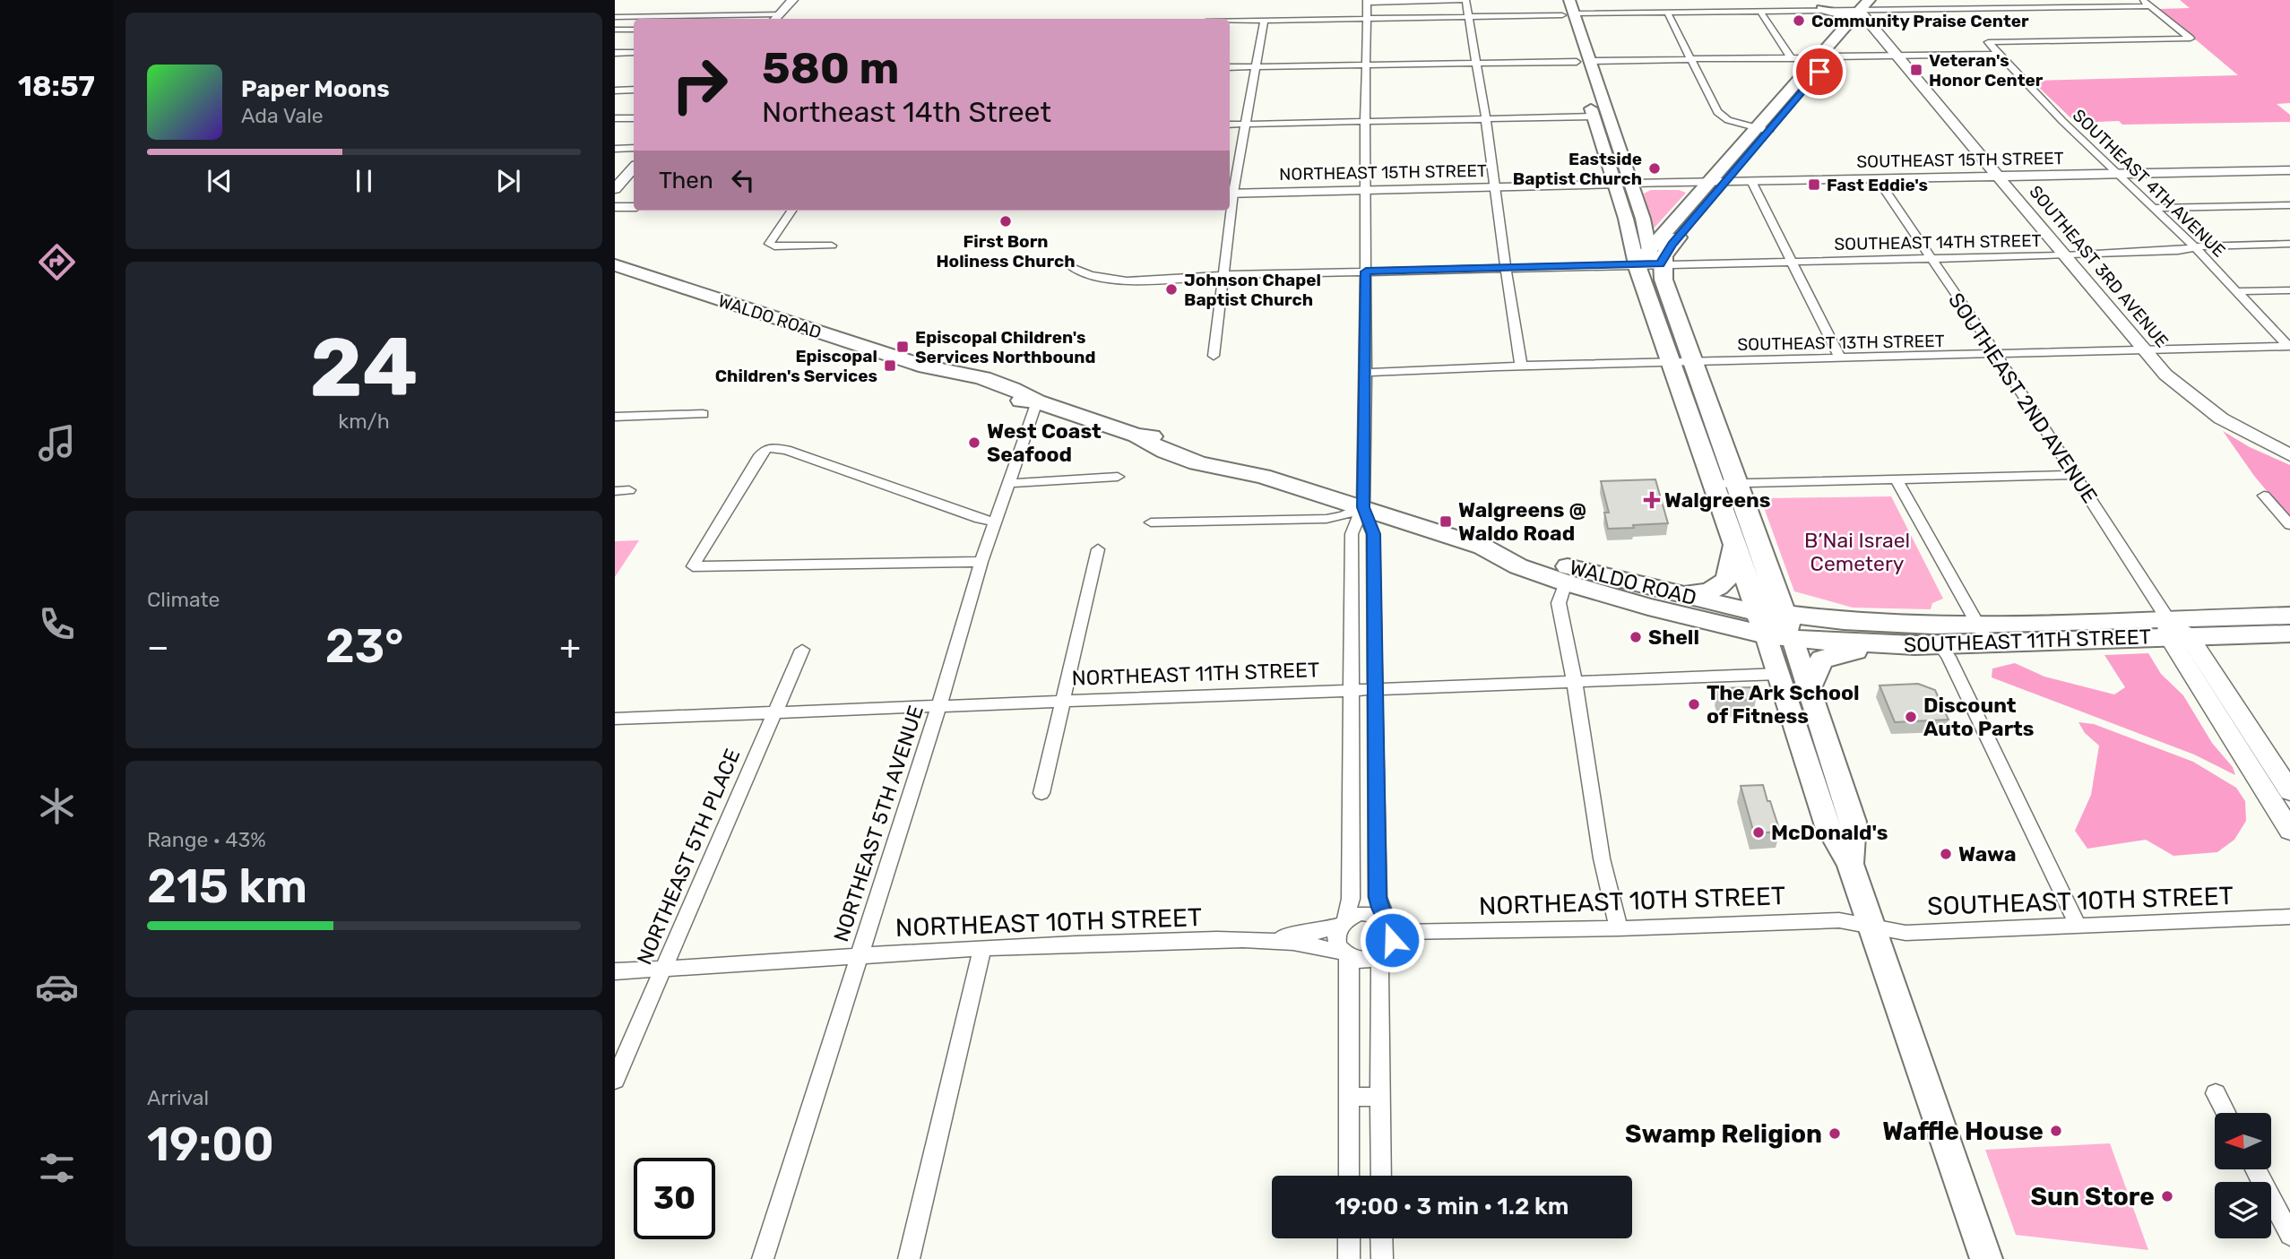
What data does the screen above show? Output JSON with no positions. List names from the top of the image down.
{
  "streets": {
    "highway": ["WALDO ROAD", "SOUTHEAST 11TH STREET"],
    "street": [
      "SOUTHEAST 15TH STREET",
      "NORTHEAST 15TH STREET",
      "SOUTHEAST 4TH AVENUE",
      "SOUTHEAST 14TH STREET",
      "SOUTHEAST 3RD AVENUE",
      "SOUTHEAST 13TH STREET",
      "SOUTHEAST 2ND AVENUE",
      "NORTHEAST 11TH STREET",
      "NORTHEAST 5TH AVENUE",
      "NORTHEAST 5TH PLACE",
      "NORTHEAST 10TH STREET",
      "SOUTHEAST 10TH STREET"
    ]
  },
  "crossings": [
    ["SOUTHEAST 15TH STREET", "SOUTHEAST 4TH AVENUE"],
    ["SOUTHEAST 15TH STREET", "SOUTHEAST 3RD AVENUE"],
    ["SOUTHEAST 15TH STREET", "SOUTHEAST 2ND AVENUE"],
    ["SOUTHEAST 4TH AVENUE", "SOUTHEAST 14TH STREET"],
    ["SOUTHEAST 4TH AVENUE", "SOUTHEAST 13TH STREET"],
    ["SOUTHEAST 14TH STREET", "SOUTHEAST 3RD AVENUE"],
    ["SOUTHEAST 14TH STREET", "SOUTHEAST 2ND AVENUE"],
    ["SOUTHEAST 3RD AVENUE", "SOUTHEAST 13TH STREET"],
    ["WALDO ROAD", "SOUTHEAST 11TH STREET"],
    ["WALDO ROAD", "NORTHEAST 5TH AVENUE"],
    ["SOUTHEAST 13TH STREET", "SOUTHEAST 2ND AVENUE"],
    ["SOUTHEAST 2ND AVENUE", "SOUTHEAST 11TH STREET"],
    ["NORTHEAST 11TH STREET", "NORTHEAST 5TH AVENUE"],
    ["NORTHEAST 11TH STREET", "NORTHEAST 5TH PLACE"],
    ["NORTHEAST 5TH AVENUE", "NORTHEAST 10TH STREET"],
    ["NORTHEAST 5TH PLACE", "NORTHEAST 10TH STREET"],
    ["NORTHEAST 10TH STREET", "SOUTHEAST 10TH STREET"]
  ],
  "parks": ["B’Nai Israel Cemetery"],
  "places": {
    "other": [
      "Community Praise Center",
      "Eastside Baptist Church",
      "First Born Holiness Church",
      "Johnson Chapel Baptist Church",
      "West Coast Seafood",
      "Shell",
      "The Ark School of Fitness",
      "Discount Auto Parts",
      "McDonald's",
      "Wawa",
      "Waffle House",
      "Swamp Religion",
      "Sun Store"
    ],
    "transit": [
      "Veteran's Honor Center",
      "Fast Eddie's",
      "Episcopal Children's Services Northbound",
      "Episcopal Children's Services",
      "Walgreens @ Waldo Road"
    ],
    "health": ["Walgreens"]
  },
  "north": "left",
  "page": {
    "tabs": "18:57",
    "turn": ["580 m", "Northeast 14th Street"],
    "song": ["Paper Moons", "Ada Vale"],
    "then": "Then",
    "tile": [
      ["24", "km/h"],
      "Climate",
      ["Range · 43%", "215 km"],
      ["Arrival", "19:00"]
    ],
    "heat": ["−", "23°", "+"],
    "limit": "30",
    "trip": "19:00 · 3 min · 1.2 km"
  }
}
